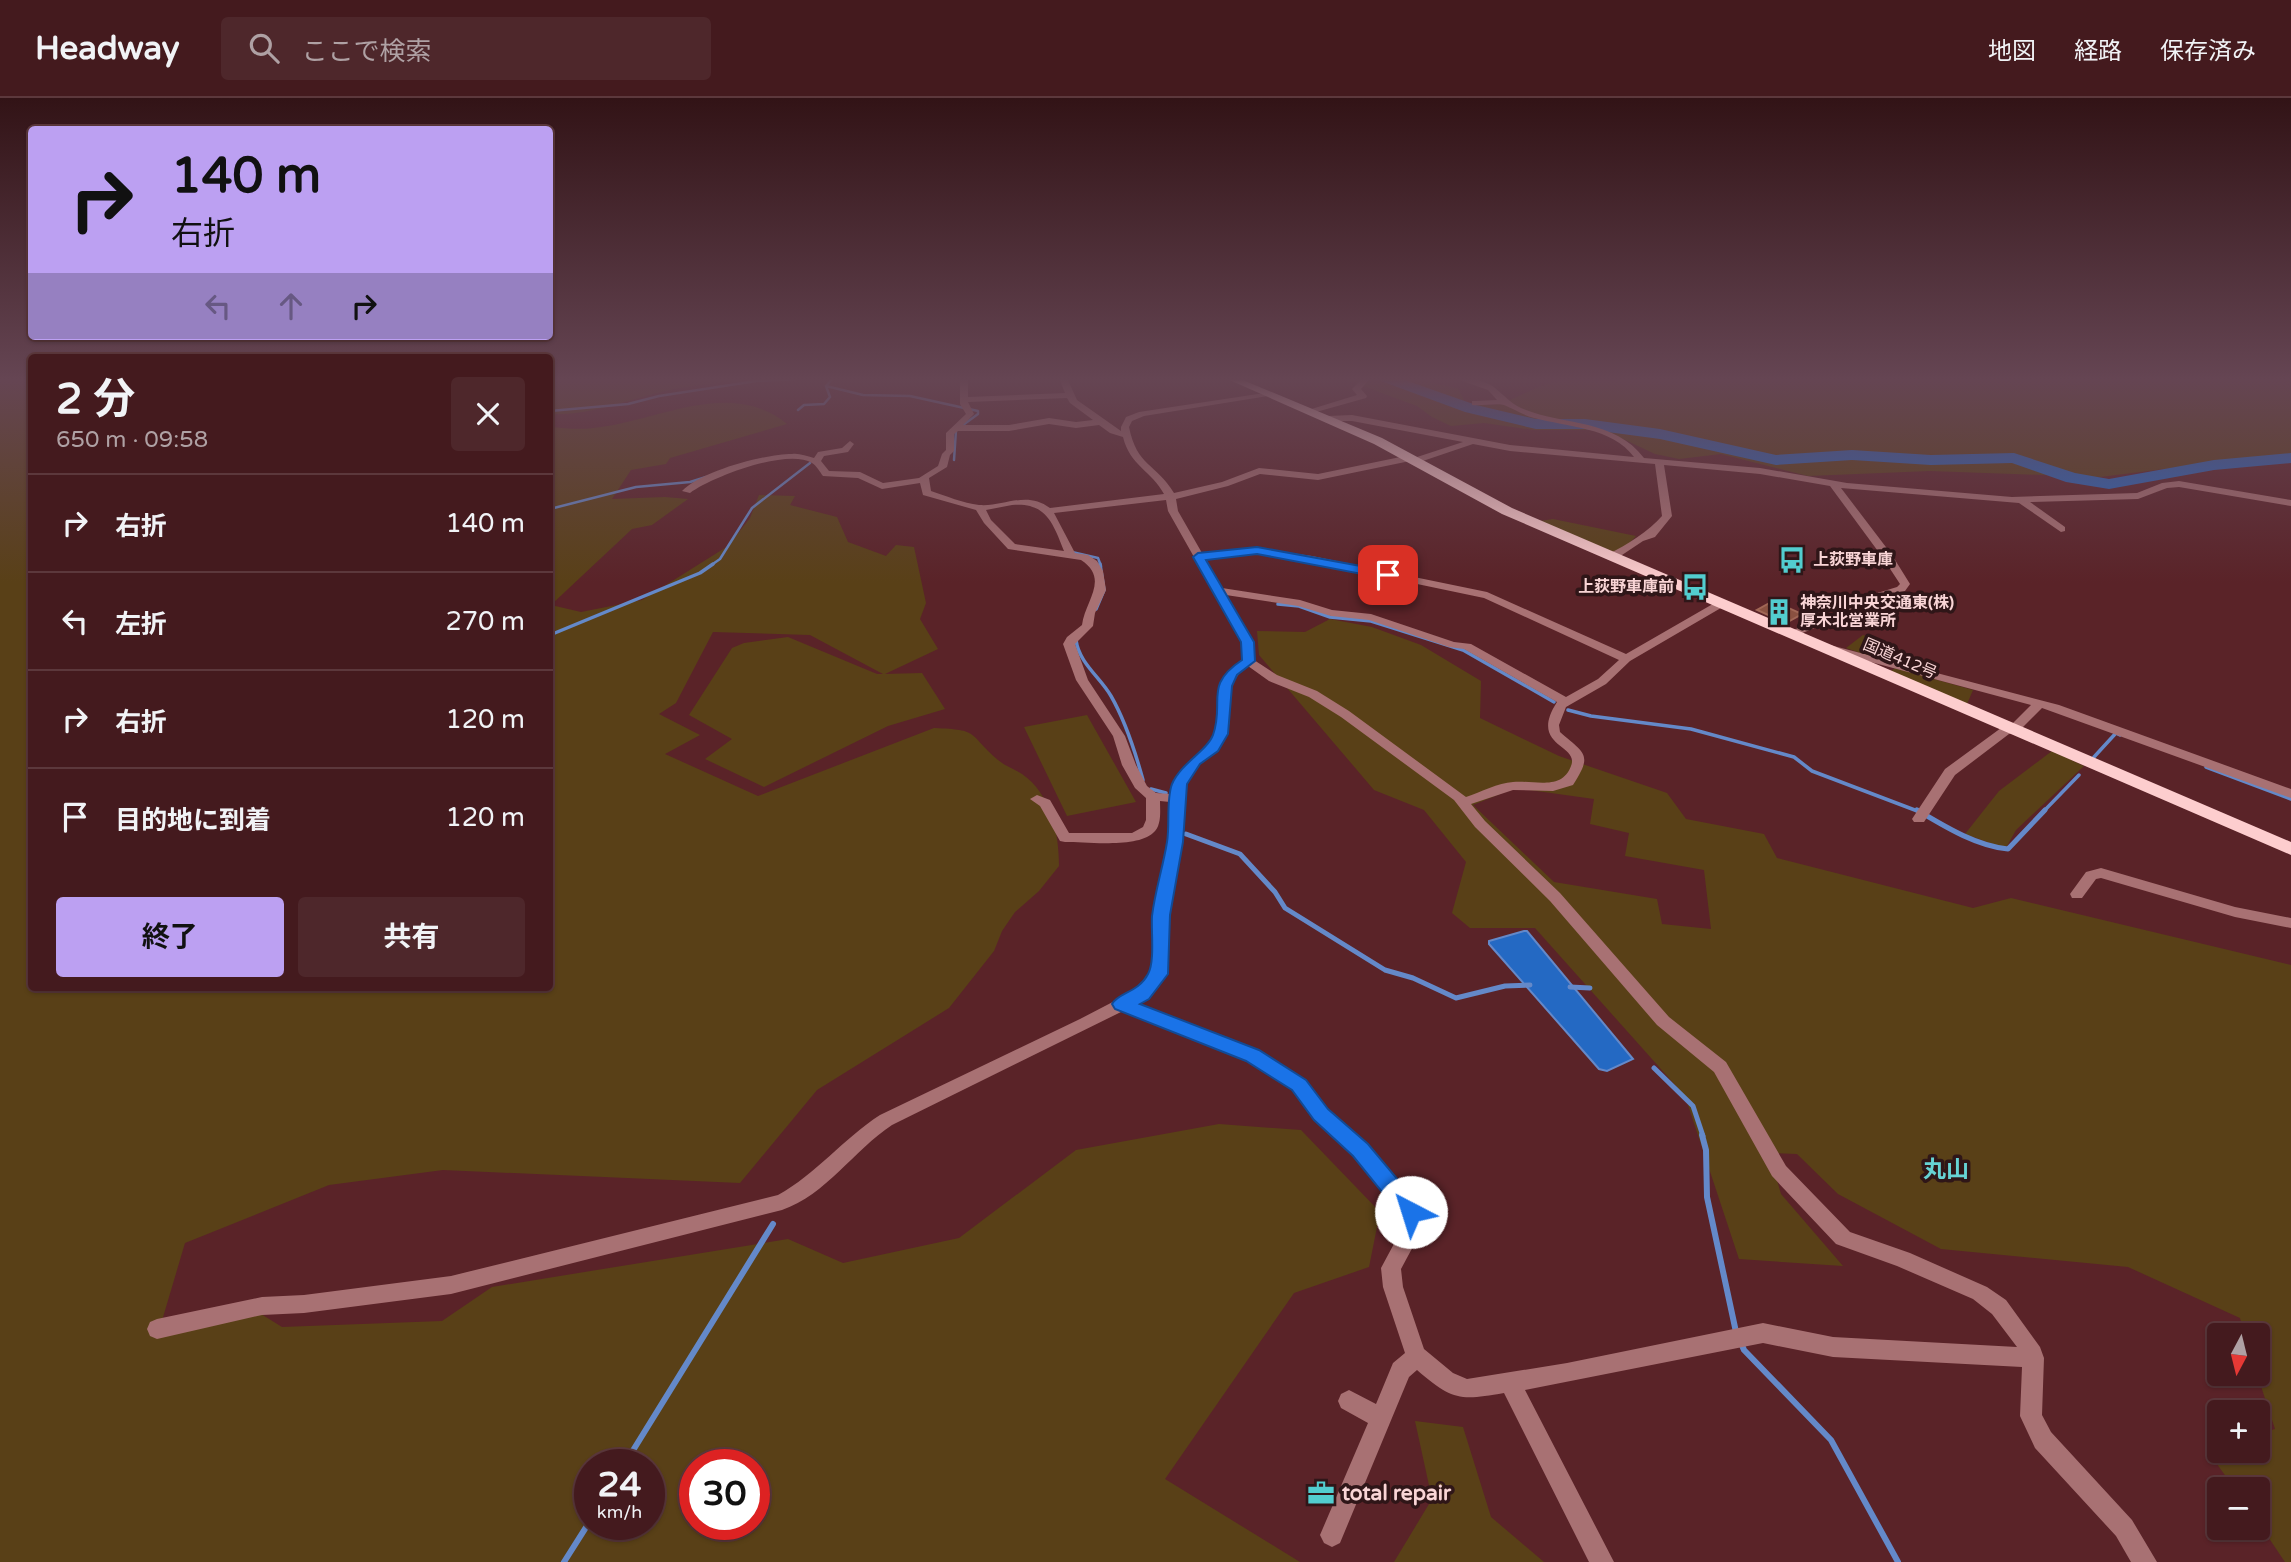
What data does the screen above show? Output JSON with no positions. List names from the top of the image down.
{
  "streets": {
    "highway": ["国道412号"]
  },
  "districts": ["丸山"],
  "places": {
    "bus stop": ["上荻野車庫", "上荻野車庫前"],
    "building": ["神奈川中央交通東(株) 厚木北営業所"],
    "office": ["total repair"]
  },
  "north": "bottom",
  "page": {
    "header": "Headway",
    "search": "ここで検索",
    "nav": ["地図", "経路", "保存済み"],
    "turn": ["140 m", "右折"],
    "heading": ["2 分", "650 m · 09:58"],
    "list": [
      {
        "name": "右折",
        "value": "140 m"
      },
      {
        "name": "左折",
        "value": "270 m"
      },
      {
        "name": "右折",
        "value": "120 m"
      },
      {
        "name": "目的地に到着",
        "value": "120 m"
      }
    ],
    "buttons": ["終了", "共有"],
    "map_buttons": ["+", "−"],
    "speed": "24 km/h",
    "limit": "30"
  }
}
